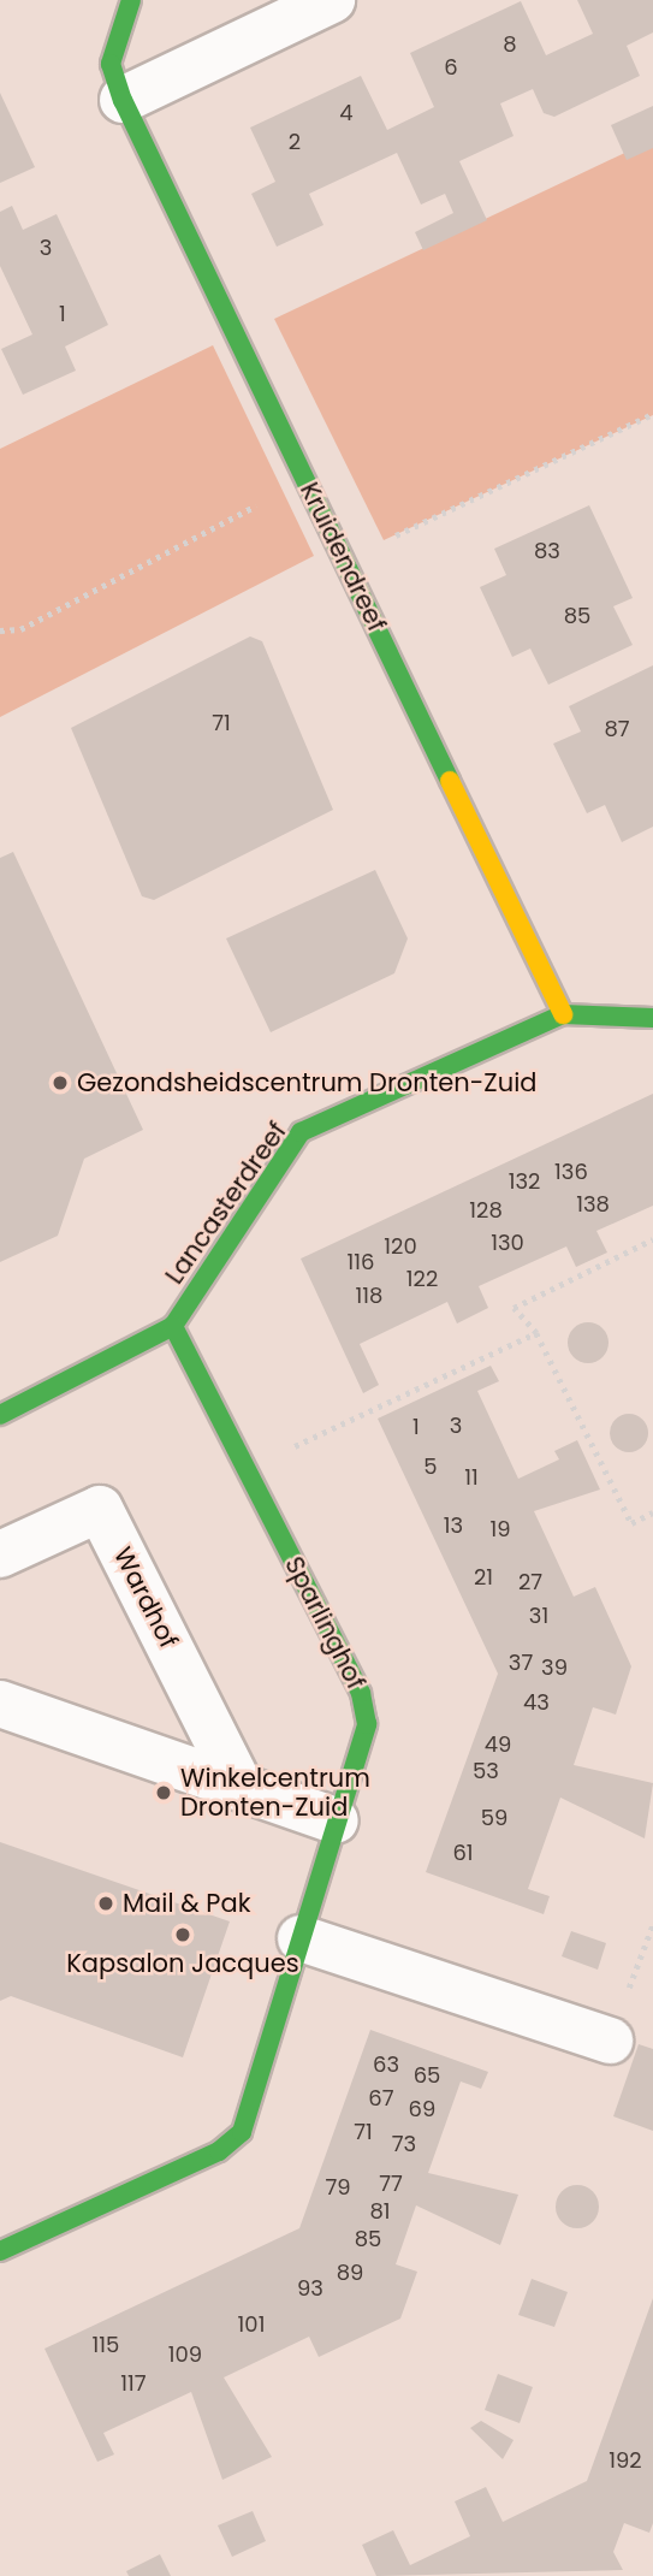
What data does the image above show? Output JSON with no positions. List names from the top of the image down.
{
  "streets": {
    "street": [
      "Kruidendreef",
      "Lancasterdreef",
      "Wardhof",
      "Sparlinghof"
    ]
  },
  "crossings": [
    ["Kruidendreef", "Lancasterdreef"],
    ["Lancasterdreef", "Sparlinghof"]
  ],
  "places": [
    "Gezondsheidscentrum Dronten-Zuid",
    "Winkelcentrum Dronten-Zuid",
    "Mail & Pak",
    "Kapsalon Jacques"
  ],
  "house_numbers": [
    "8",
    "6",
    "4",
    "2",
    "3",
    "1",
    "83",
    "85",
    "71",
    "87",
    "136",
    "132",
    "138",
    "128",
    "130",
    "120",
    "116",
    "122",
    "118",
    "3",
    "1",
    "5",
    "11",
    "13",
    "19",
    "21",
    "27",
    "31",
    "37",
    "39",
    "43",
    "49",
    "53",
    "59",
    "61",
    "63",
    "65",
    "67",
    "69",
    "71",
    "73",
    "77",
    "79",
    "81",
    "85",
    "89",
    "93",
    "101",
    "115",
    "109",
    "117",
    "192"
  ]
}
